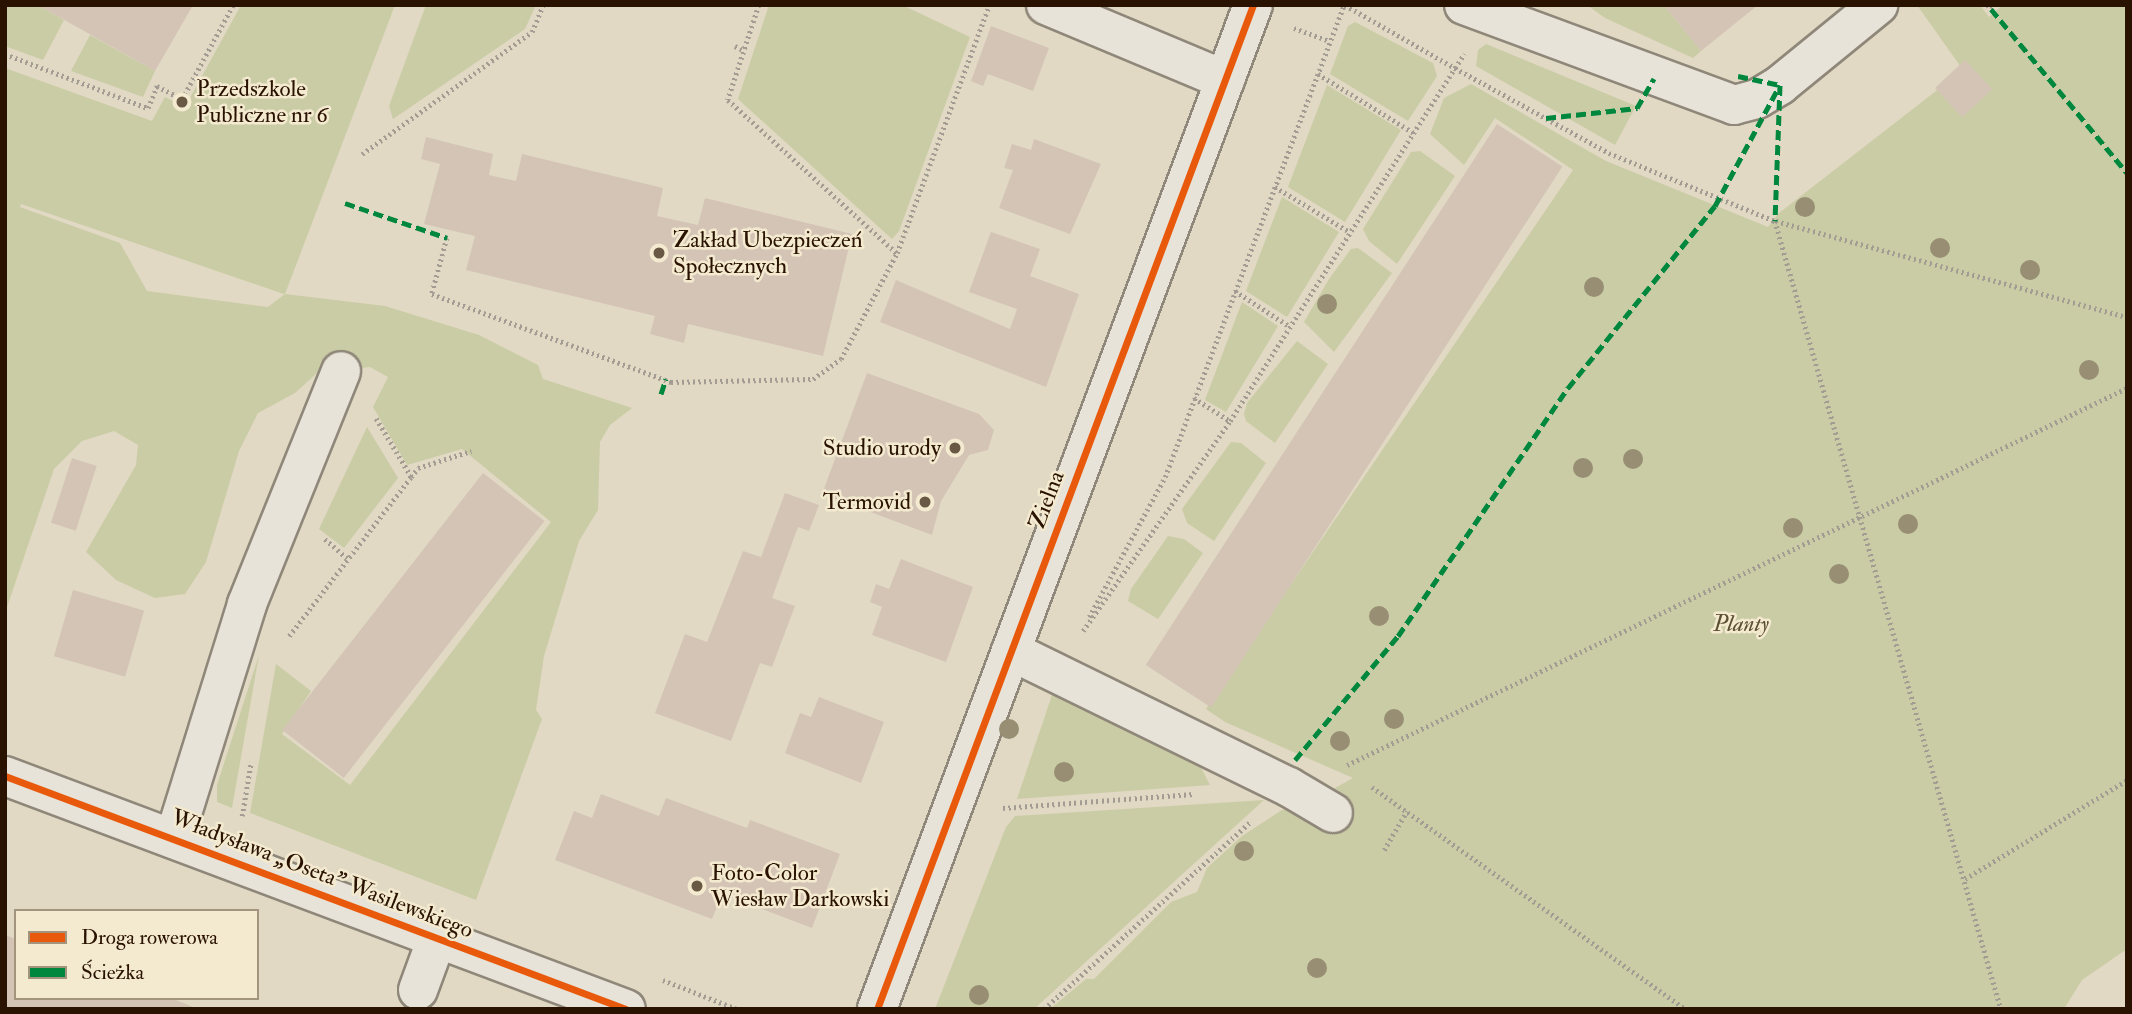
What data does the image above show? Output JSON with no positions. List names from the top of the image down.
{
  "streets": {
    "street": ["Zielna", "Władysława „Oseta” Wasilewskiego"]
  },
  "parks": ["Planty"],
  "places": [
    "Przedszkole Publiczne nr 6",
    "Zakład Ubezpieczeń Społecznych",
    "Studio urody",
    "Termovid",
    "Foto-Color Wiesław Darkowski"
  ],
  "legend": ["Droga rowerowa", "Ścieżka"]
}
